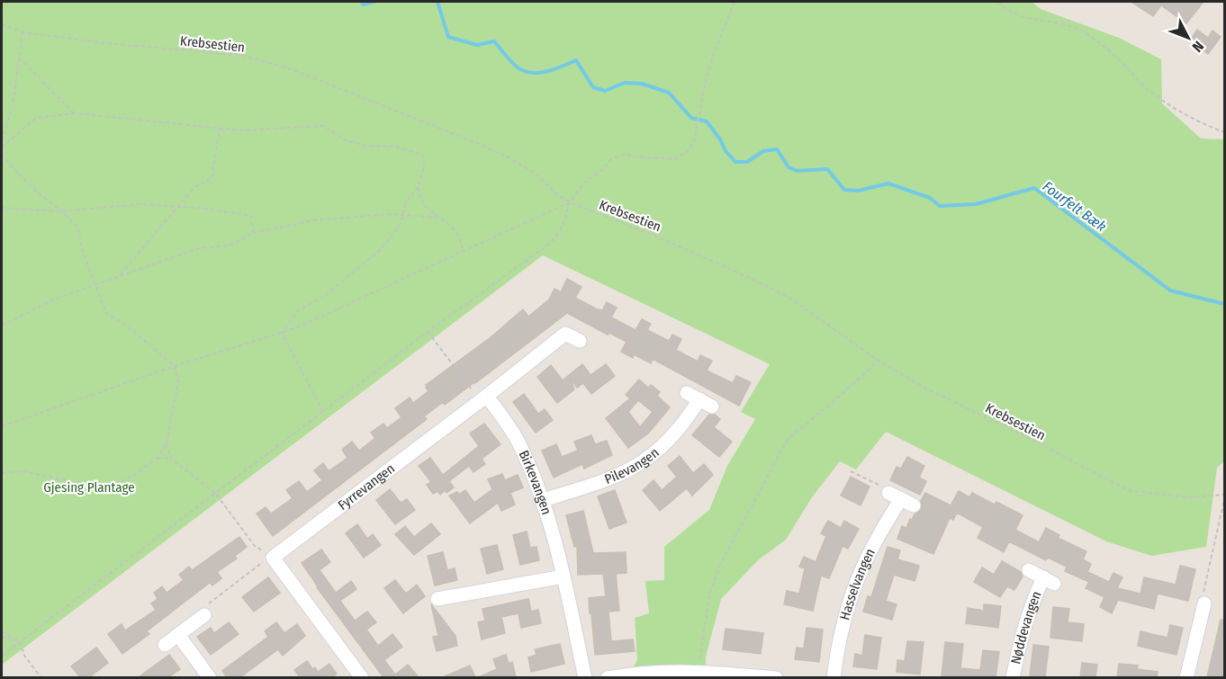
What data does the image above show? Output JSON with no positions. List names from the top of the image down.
{
  "streets": {
    "street": [
      "Pilevangen",
      "Birkevangen",
      "Fyrrevangen",
      "Hasselvangen",
      "Nøddevangen"
    ],
    "path": ["Krebsestien"]
  },
  "crossings": [
    ["Pilevangen", "Birkevangen"],
    ["Birkevangen", "Fyrrevangen"]
  ],
  "water": ["Fourfelt Bæk"],
  "parks": ["Gjesing Plantage"],
  "north": "bottom right"
}
